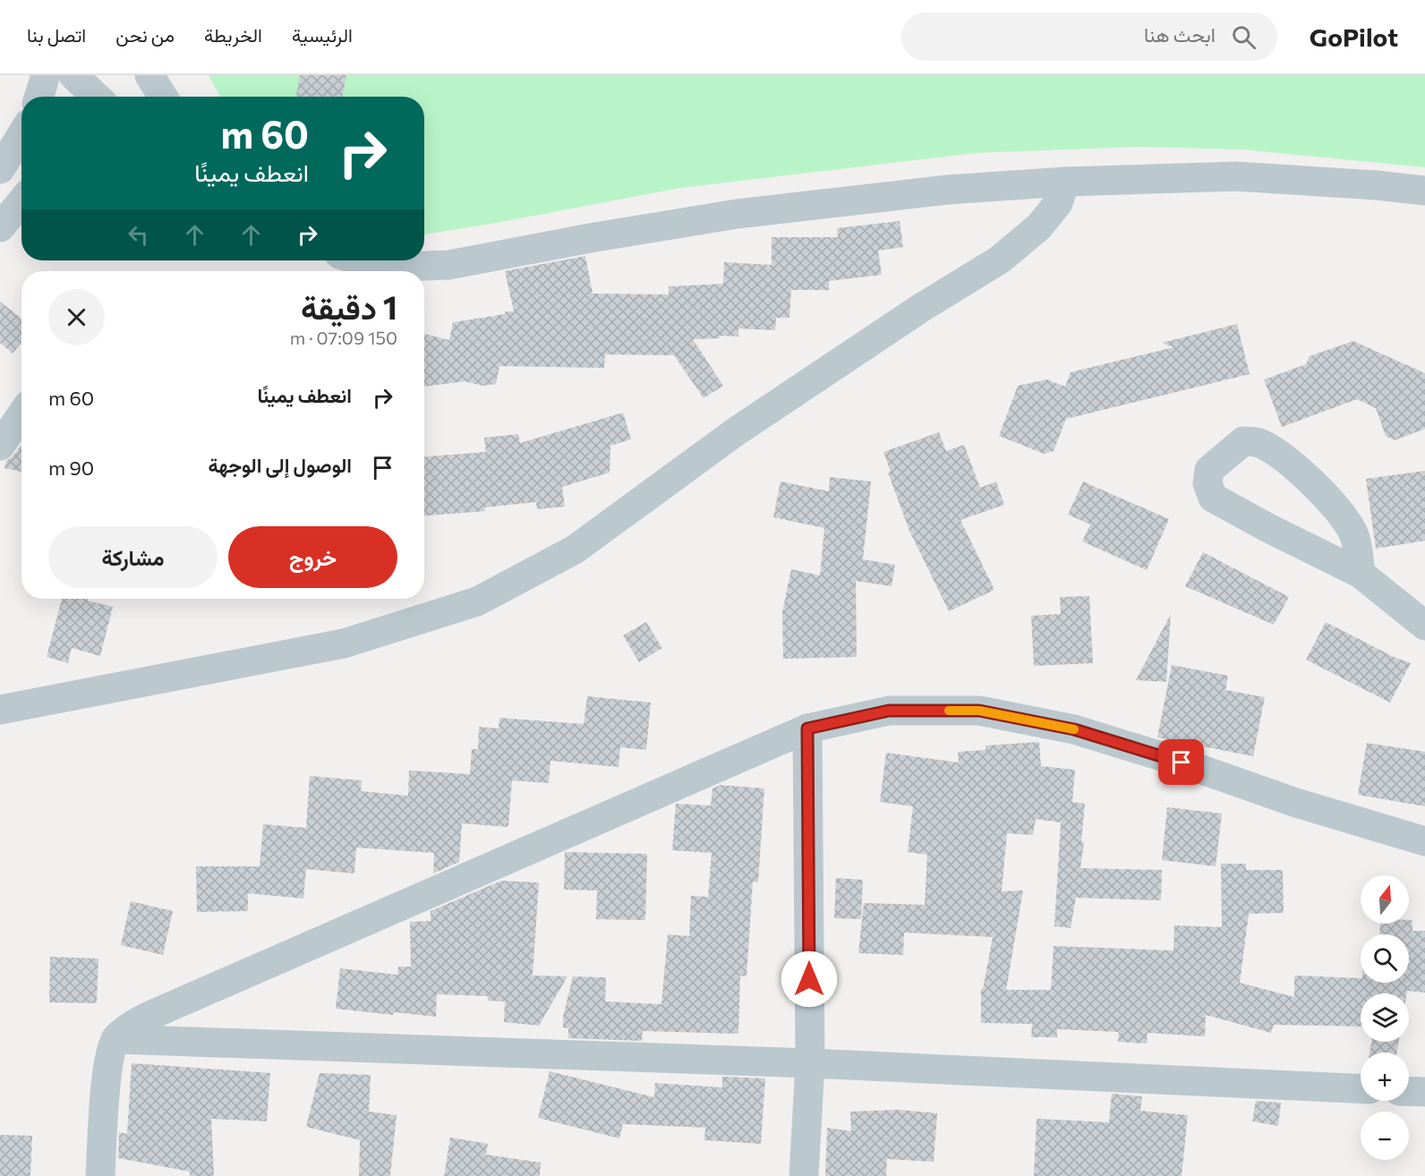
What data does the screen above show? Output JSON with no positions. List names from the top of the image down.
{
  "north": "top",
  "page": {
    "header": "GoPilot",
    "search": "ابحث هنا",
    "nav": [
      "الرئيسية",
      "الخريطة",
      "من نحن",
      "اتصل بنا"
    ],
    "turn": ["60 m", "انعطف يمينًا"],
    "heading": ["1 دقيقة", "150 m · 07:09"],
    "list": [
      {
        "name": "انعطف يمينًا",
        "value": "60 m"
      },
      {
        "name": "الوصول إلى الوجهة",
        "value": "90 m"
      }
    ],
    "buttons": ["خروج", "مشاركة"],
    "map_buttons": ["+", "−"]
  }
}
